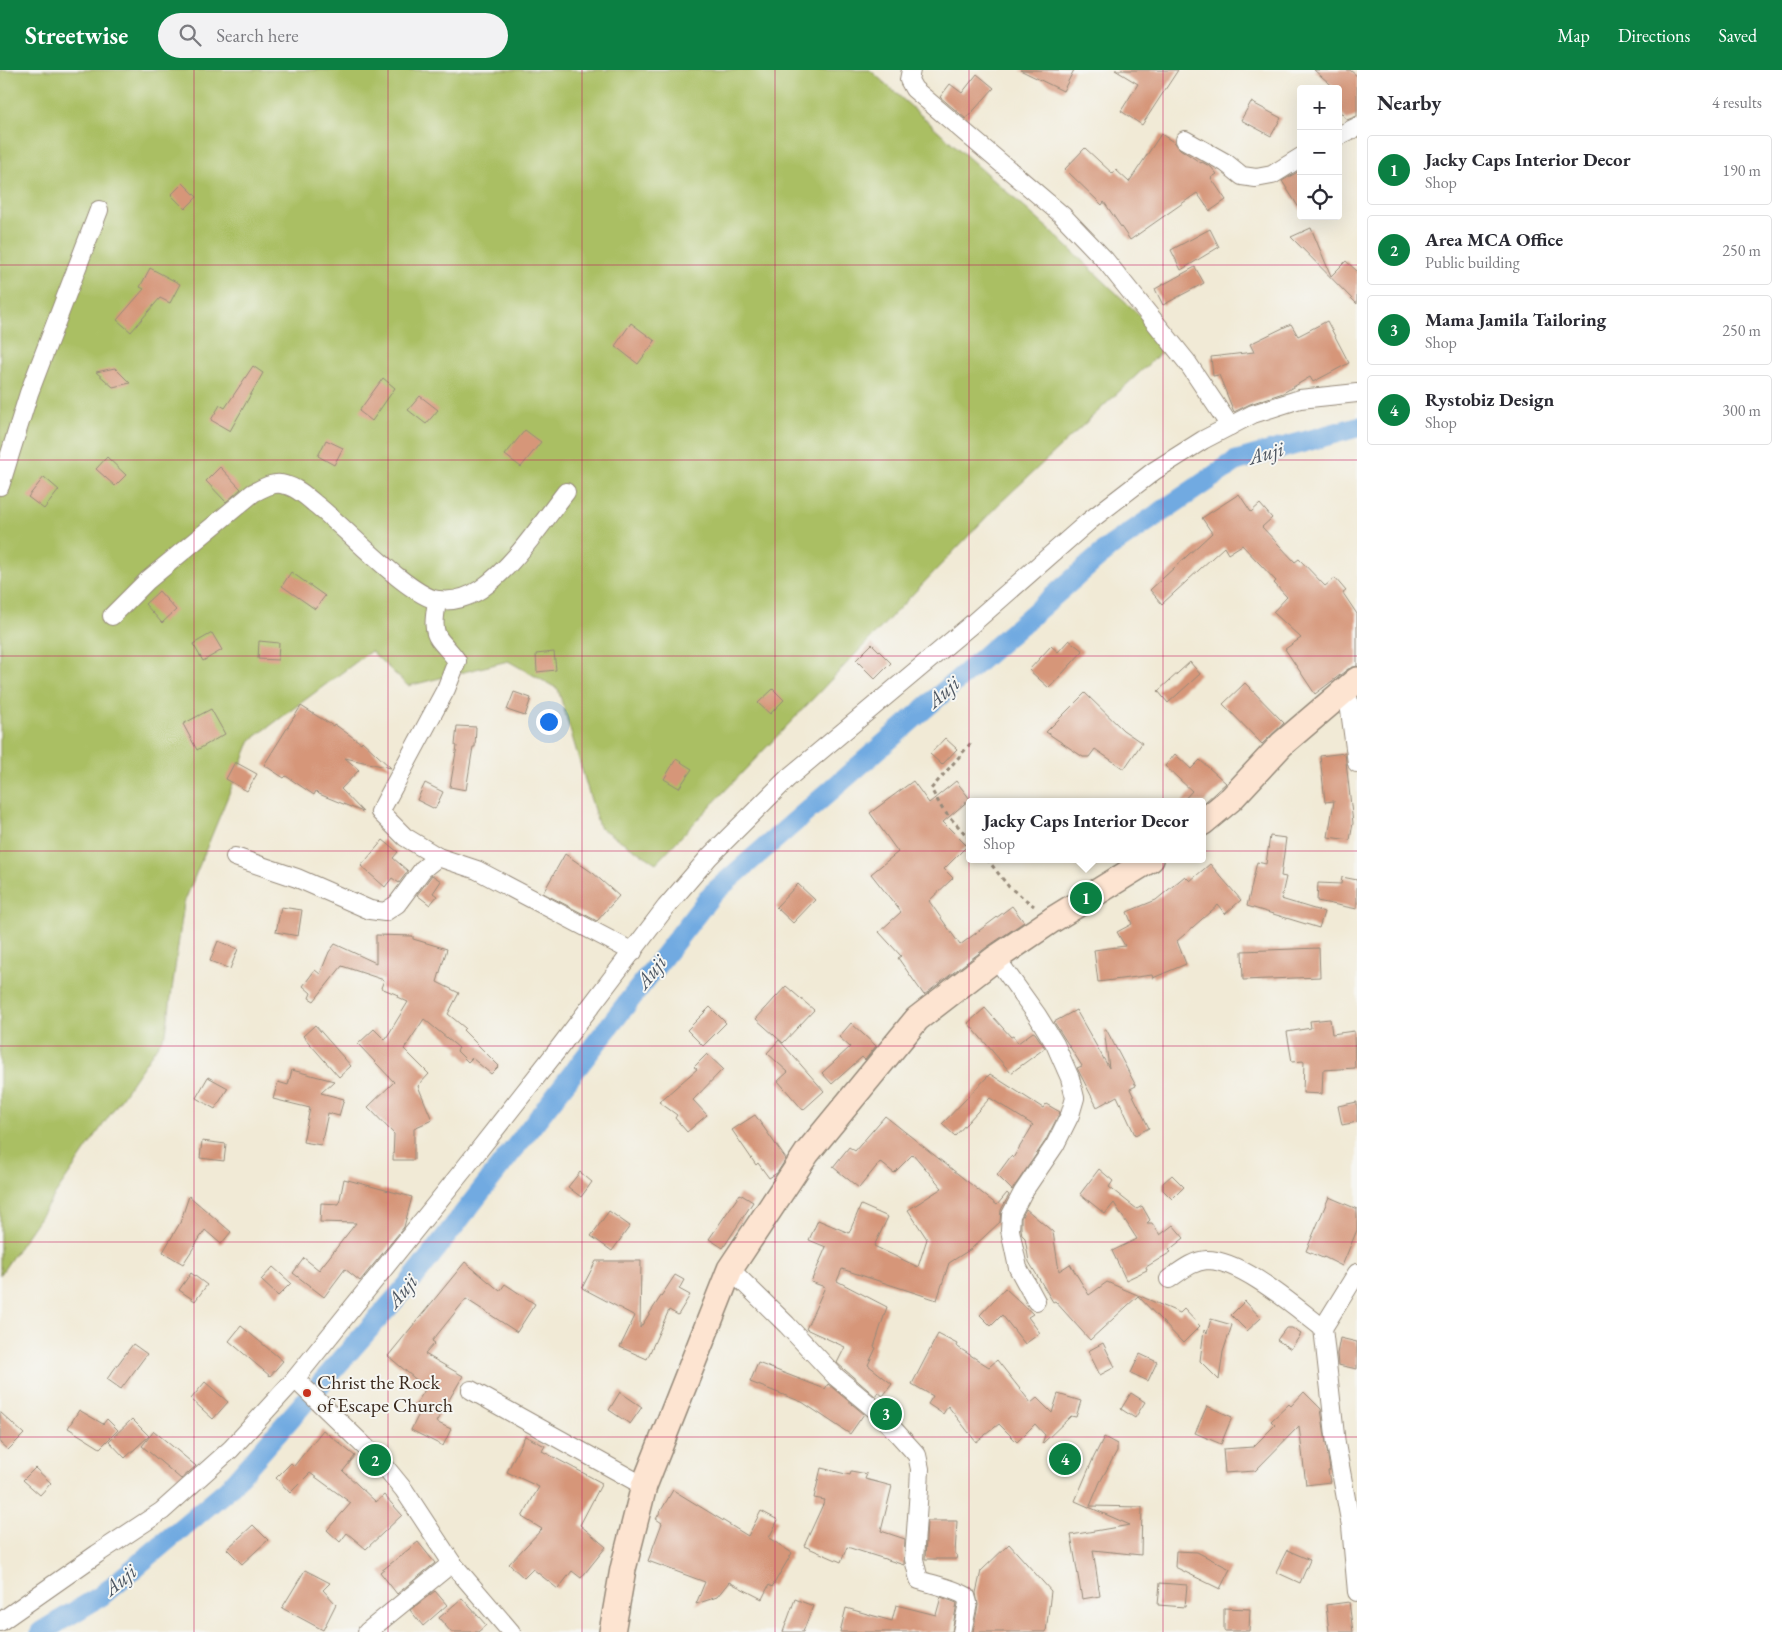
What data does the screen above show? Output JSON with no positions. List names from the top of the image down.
{
  "water": ["Auji"],
  "places": ["Christ the Rock of Escape Church"],
  "page": {
    "header": "Streetwise",
    "search": "Search here",
    "nav": ["Map", "Directions", "Saved"],
    "heading": ["Nearby", "4 results"],
    "map_buttons": ["+", "−"],
    "list": [
      {
        "mark": "1",
        "name": "Jacky Caps Interior Decor",
        "note": "Shop",
        "value": "190 m"
      },
      {
        "mark": "2",
        "name": "Area MCA Office",
        "note": "Public building",
        "value": "250 m"
      },
      {
        "mark": "3",
        "name": "Mama Jamila Tailoring",
        "note": "Shop",
        "value": "250 m"
      },
      {
        "mark": "4",
        "name": "Rystobiz Design",
        "note": "Shop",
        "value": "300 m"
      }
    ],
    "popup": ["Jacky Caps Interior Decor", "Shop"],
    "pins": [
      "1",
      "3",
      "4",
      "2"
    ]
  }
}
